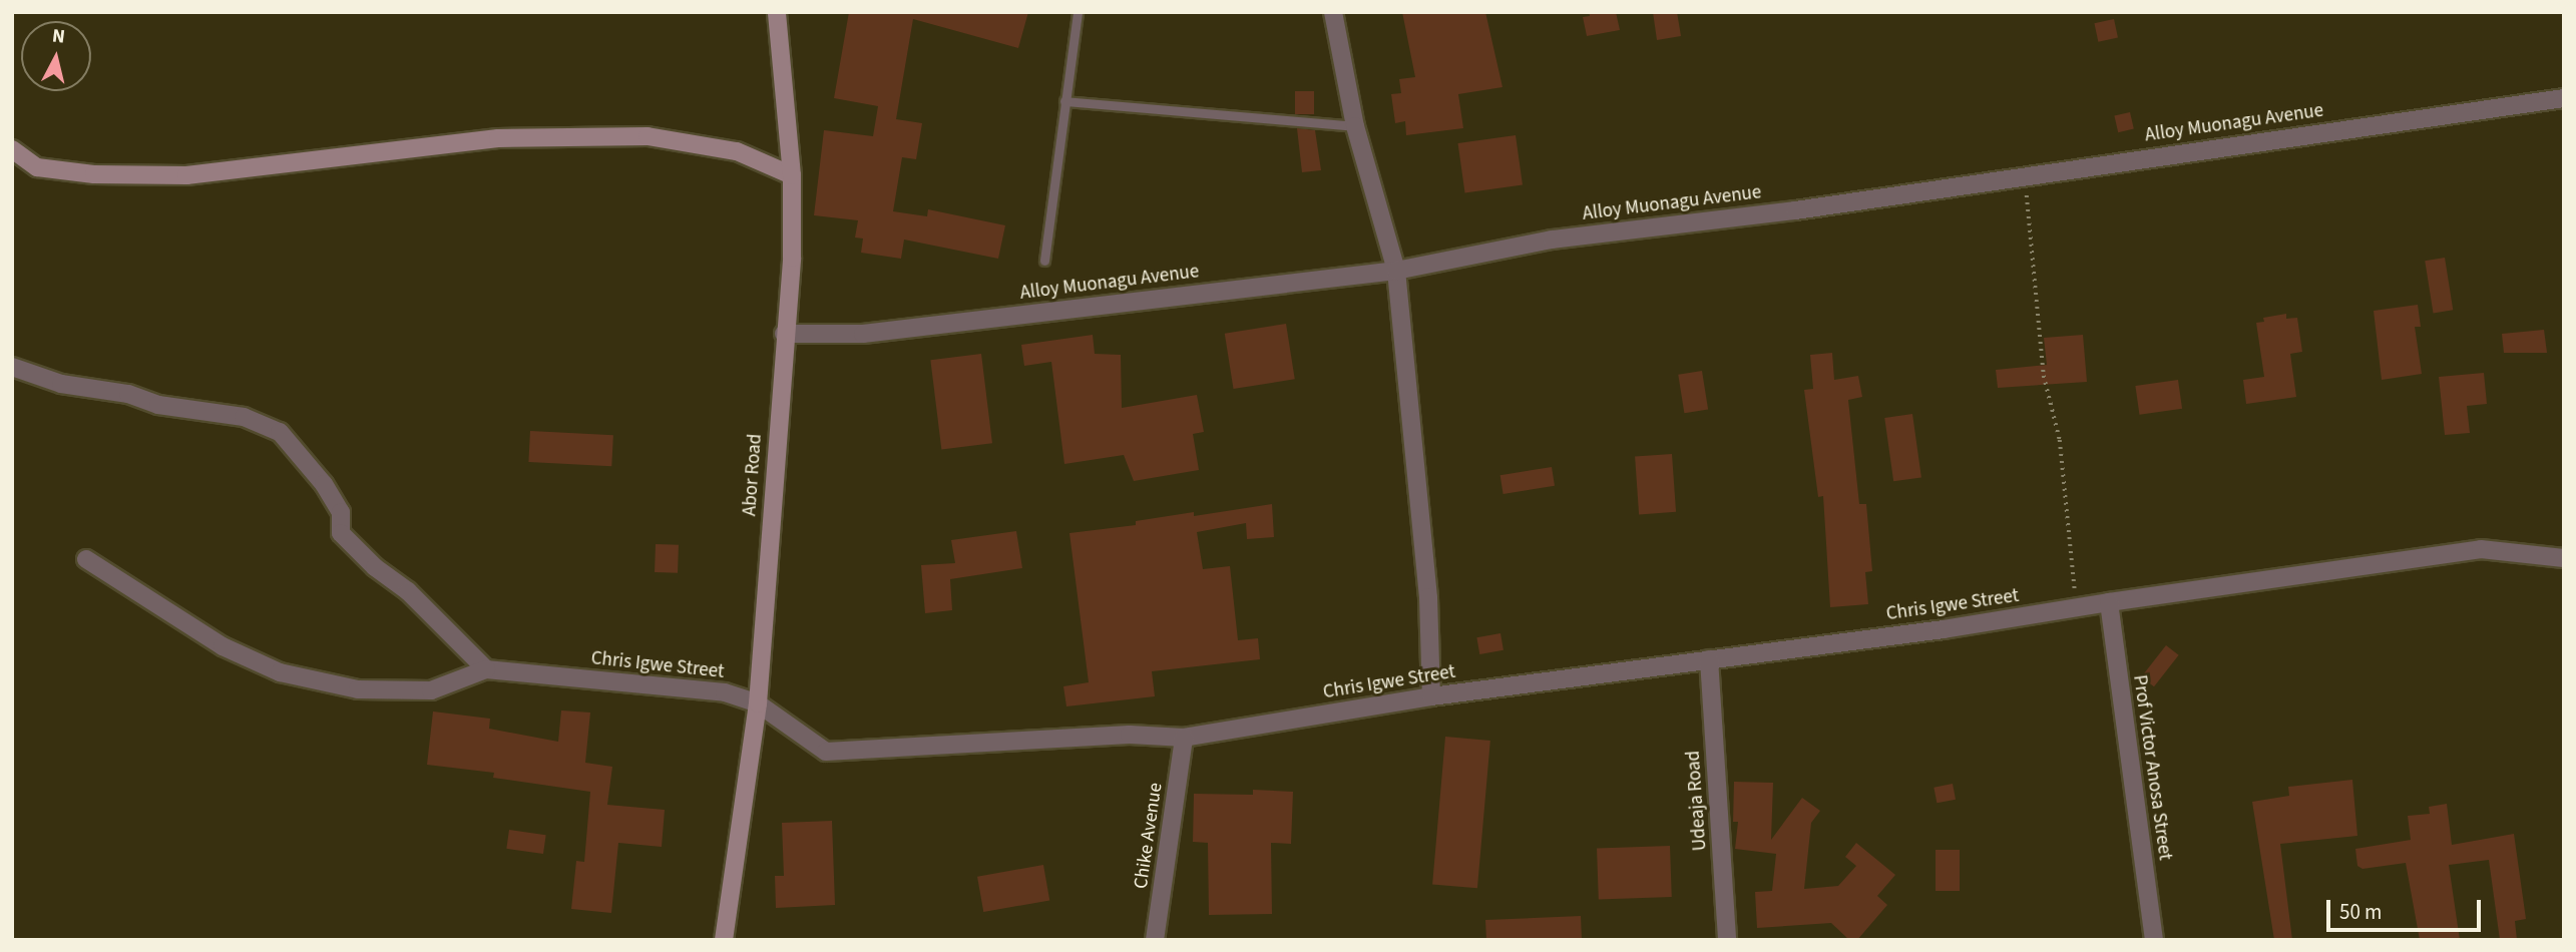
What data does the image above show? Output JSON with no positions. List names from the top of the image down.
{
  "streets": {
    "street": [
      "Alloy Muonagu Avenue",
      "Abor Road",
      "Chris Igwe Street",
      "Prof Victor Anosa Street",
      "Udeaja Road",
      "Chike Avenue"
    ]
  },
  "crossings": [
    ["Alloy Muonagu Avenue", "Abor Road"],
    ["Abor Road", "Chris Igwe Street"],
    ["Chris Igwe Street", "Prof Victor Anosa Street"],
    ["Chris Igwe Street", "Udeaja Road"],
    ["Chris Igwe Street", "Chike Avenue"]
  ],
  "scale_bar": "50 m",
  "north": "top"
}
